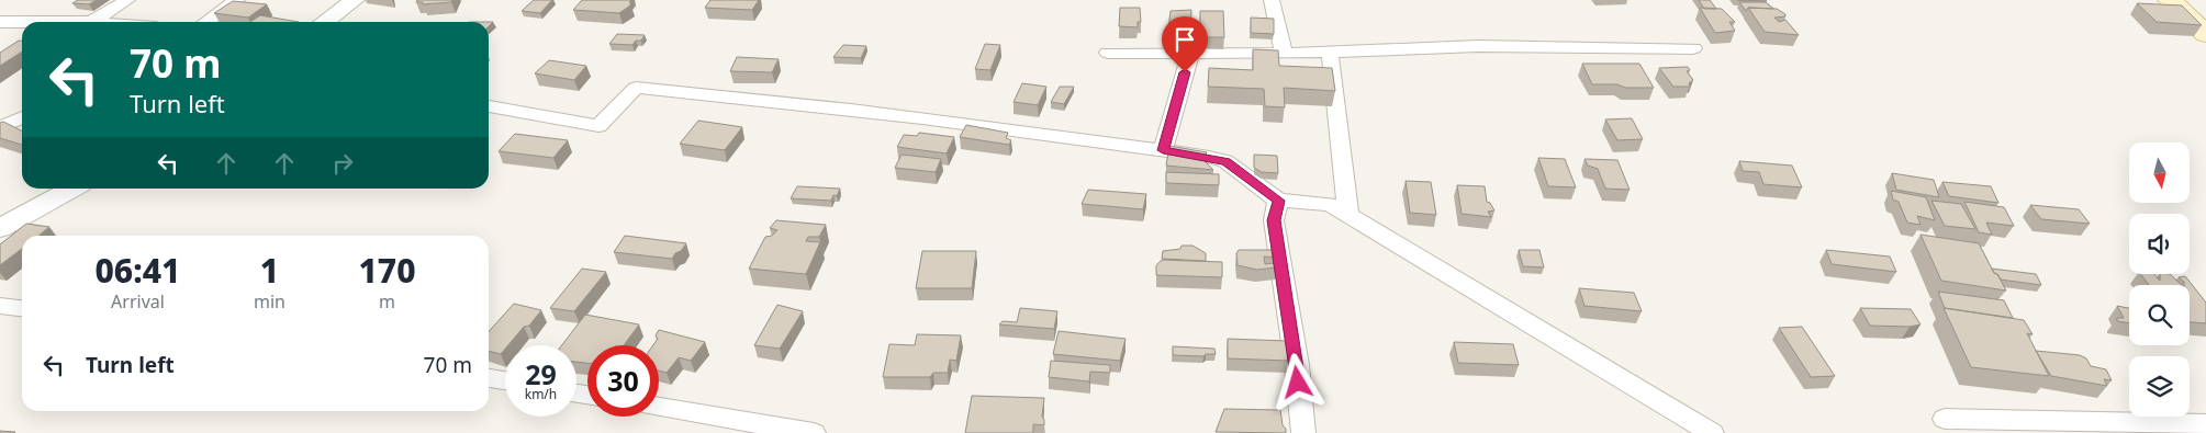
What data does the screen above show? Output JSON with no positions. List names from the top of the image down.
{
  "north": "bottom",
  "page": {
    "turn": ["70 m", "Turn left"],
    "eta": [
      "06:41",
      "Arrival",
      "1",
      "min",
      "170",
      "m"
    ],
    "list": [
      {
        "name": "Turn left",
        "value": "70 m"
      }
    ],
    "speed": "29 km/h",
    "limit": "30"
  }
}
